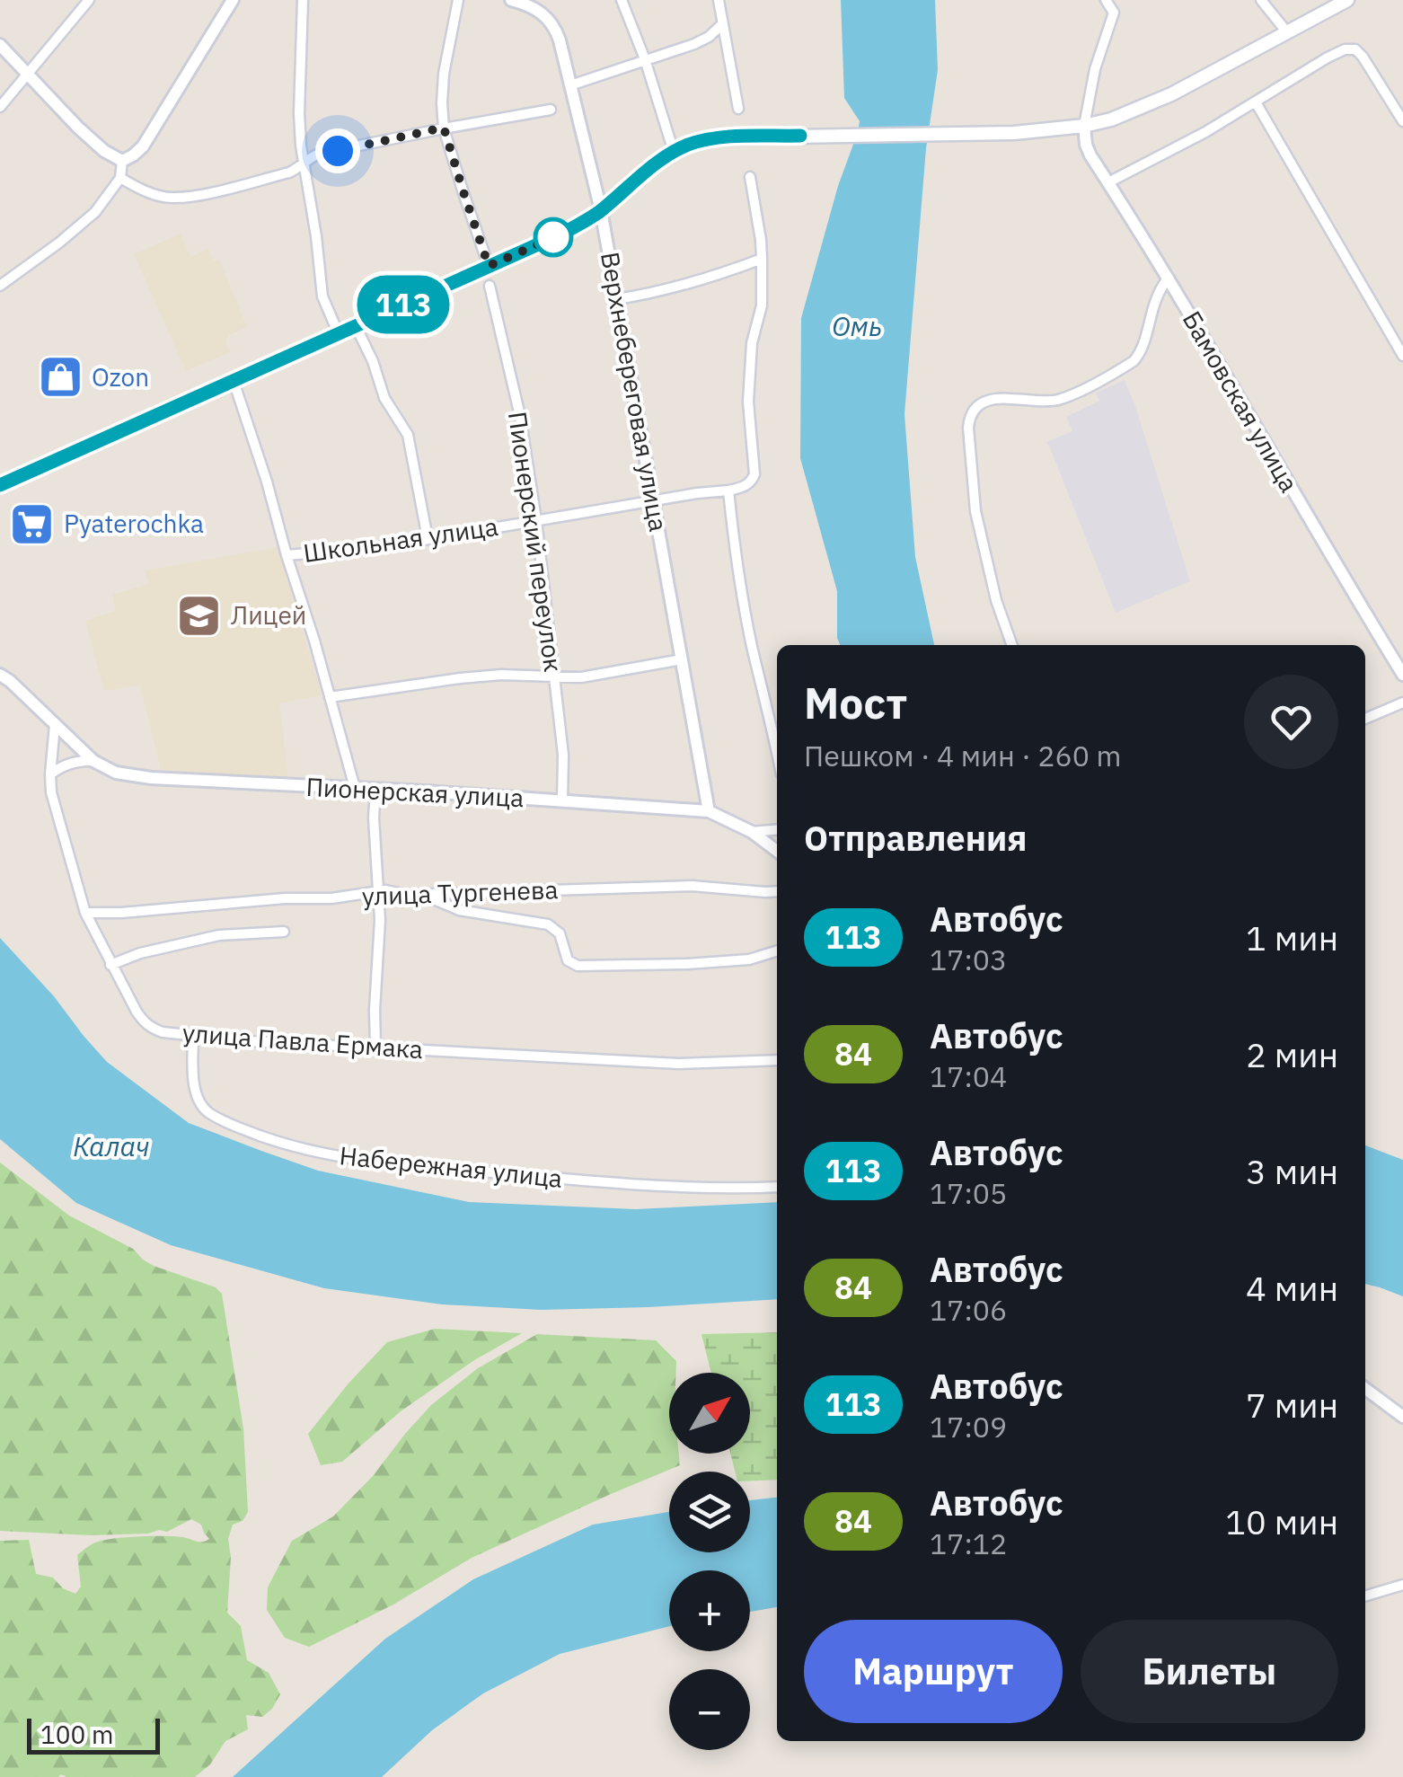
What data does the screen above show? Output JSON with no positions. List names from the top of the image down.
{
  "streets": {
    "street": [
      "Верхнебереговая улица",
      "Бамовская улица",
      "Школьная улица",
      "Пионерский переулок",
      "Пионерская улица",
      "улица Тургенева",
      "улица Павла Ермака",
      "Набережная улица"
    ]
  },
  "crossings": [
    ["Верхнебереговая улица", "Школьная улица"],
    ["Верхнебереговая улица", "Пионерская улица"],
    ["Школьная улица", "Пионерский переулок"],
    ["Пионерский переулок", "Пионерская улица"],
    ["Пионерская улица", "улица Павла Ермака"],
    ["улица Тургенева", "улица Павла Ермака"],
    ["улица Павла Ермака", "Набережная улица"]
  ],
  "water": ["Омь", "Калач"],
  "places": {
    "shop": ["Ozon"],
    "supermarket": ["Pyaterochka"],
    "school or university": ["Лицей"]
  },
  "lines": ["bus line 113"],
  "scale_bar": "100 m",
  "north": "top right",
  "page": {
    "on_map": "113",
    "heading": [
      ["Мост", "Пешком · 4 мин · 260 m"],
      "Отправления"
    ],
    "list": [
      {
        "mark": "113",
        "name": "Автобус",
        "note": "17:03",
        "value": "1 мин"
      },
      {
        "mark": "84",
        "name": "Автобус",
        "note": "17:04",
        "value": "2 мин"
      },
      {
        "mark": "113",
        "name": "Автобус",
        "note": "17:05",
        "value": "3 мин"
      },
      {
        "mark": "84",
        "name": "Автобус",
        "note": "17:06",
        "value": "4 мин"
      },
      {
        "mark": "113",
        "name": "Автобус",
        "note": "17:09",
        "value": "7 мин"
      },
      {
        "mark": "84",
        "name": "Автобус",
        "note": "17:12",
        "value": "10 мин"
      }
    ],
    "map_buttons": ["+", "−"],
    "buttons": ["Маршрут", "Билеты"],
    "scale": "100 m"
  }
}
